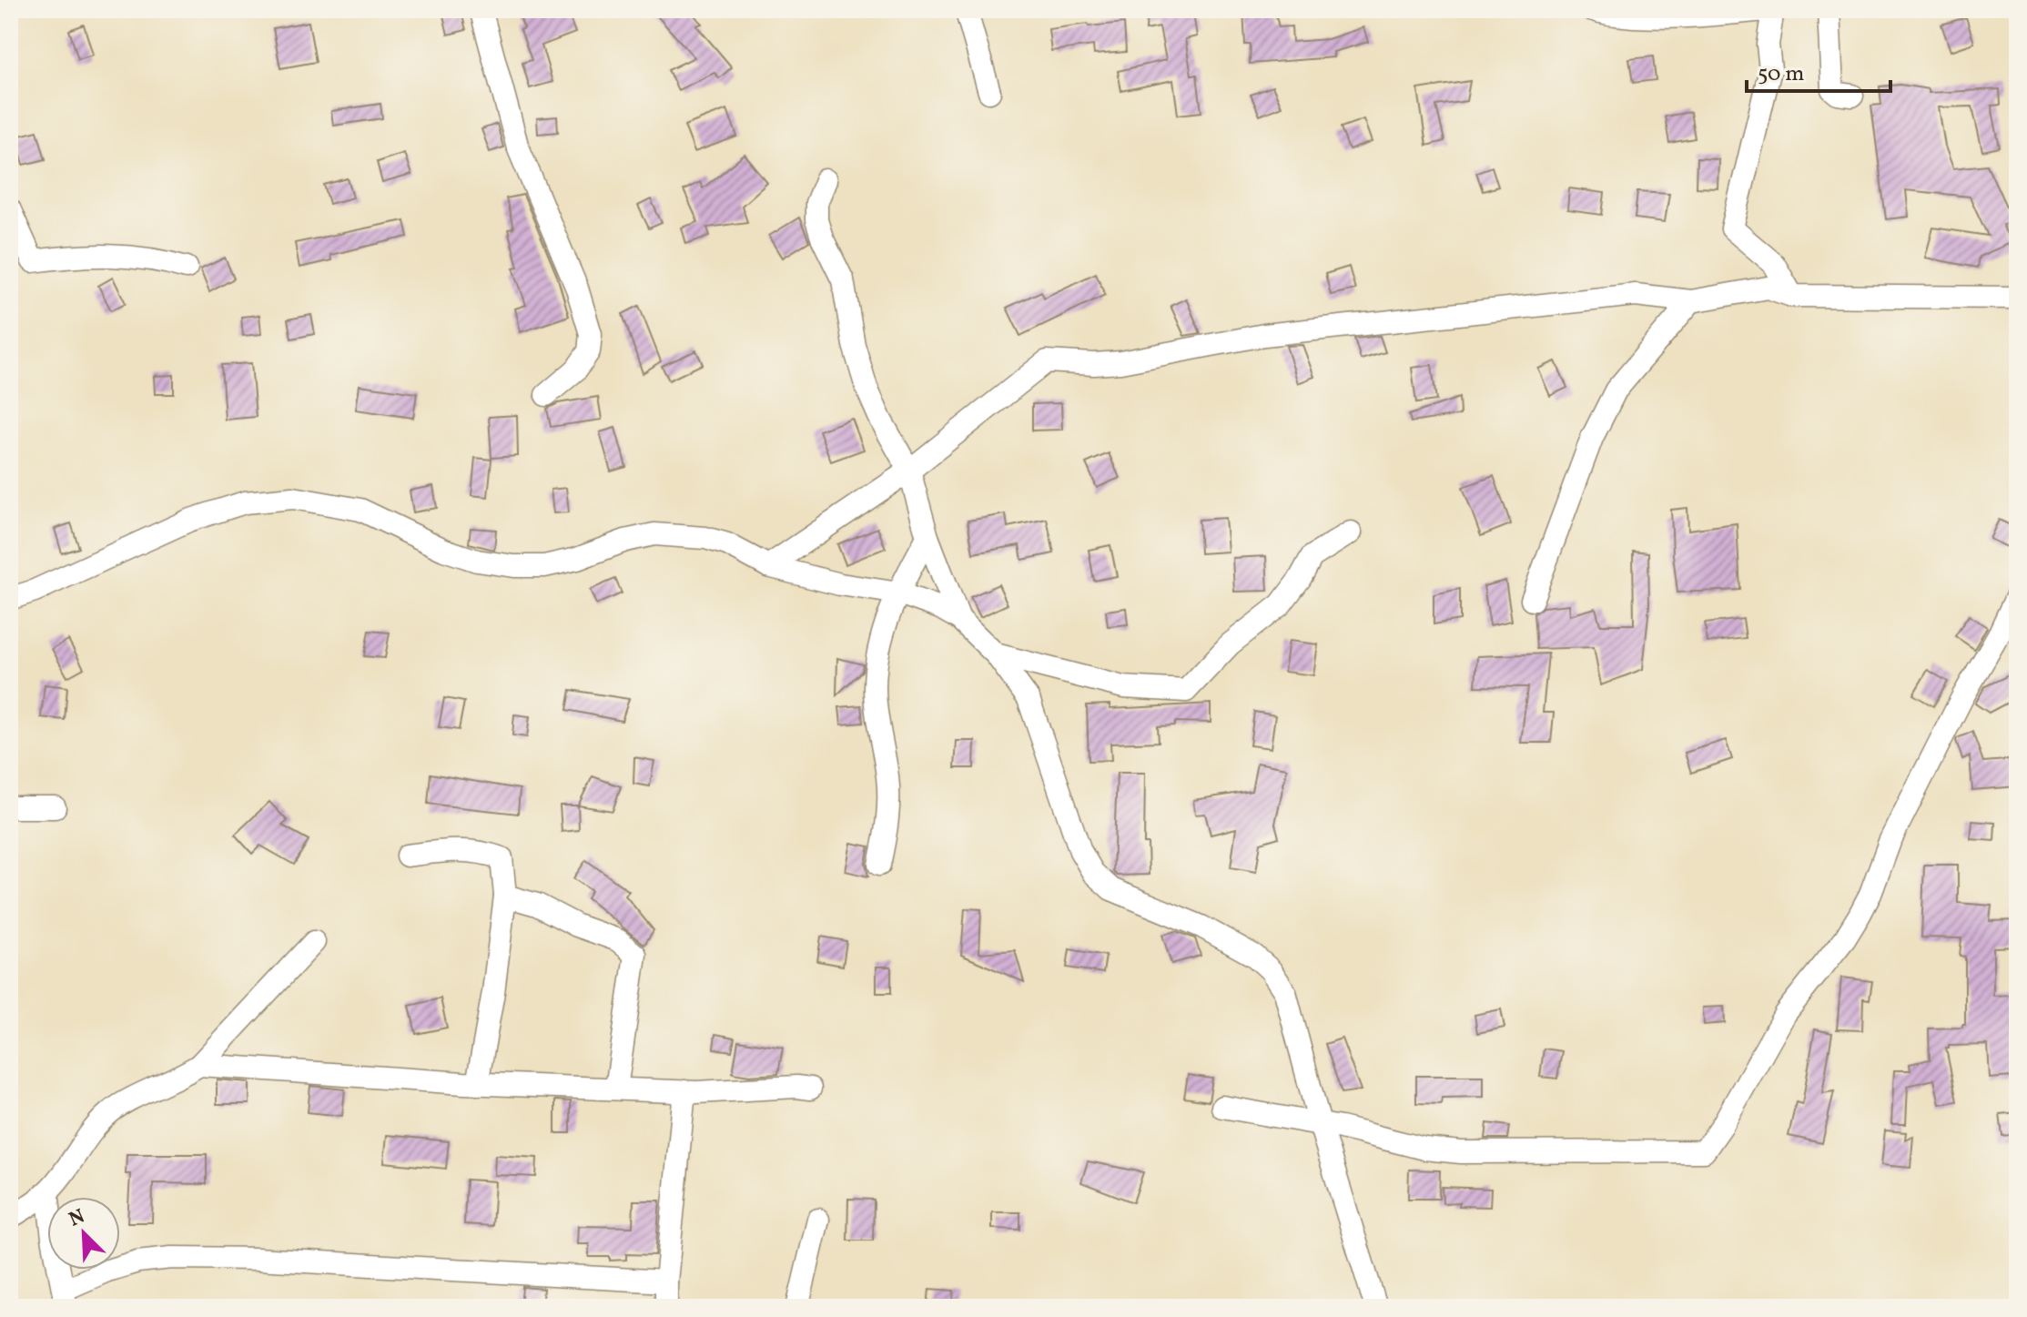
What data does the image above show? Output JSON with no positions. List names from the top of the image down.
{
  "scale_bar": "50 m",
  "north": "top left"
}
